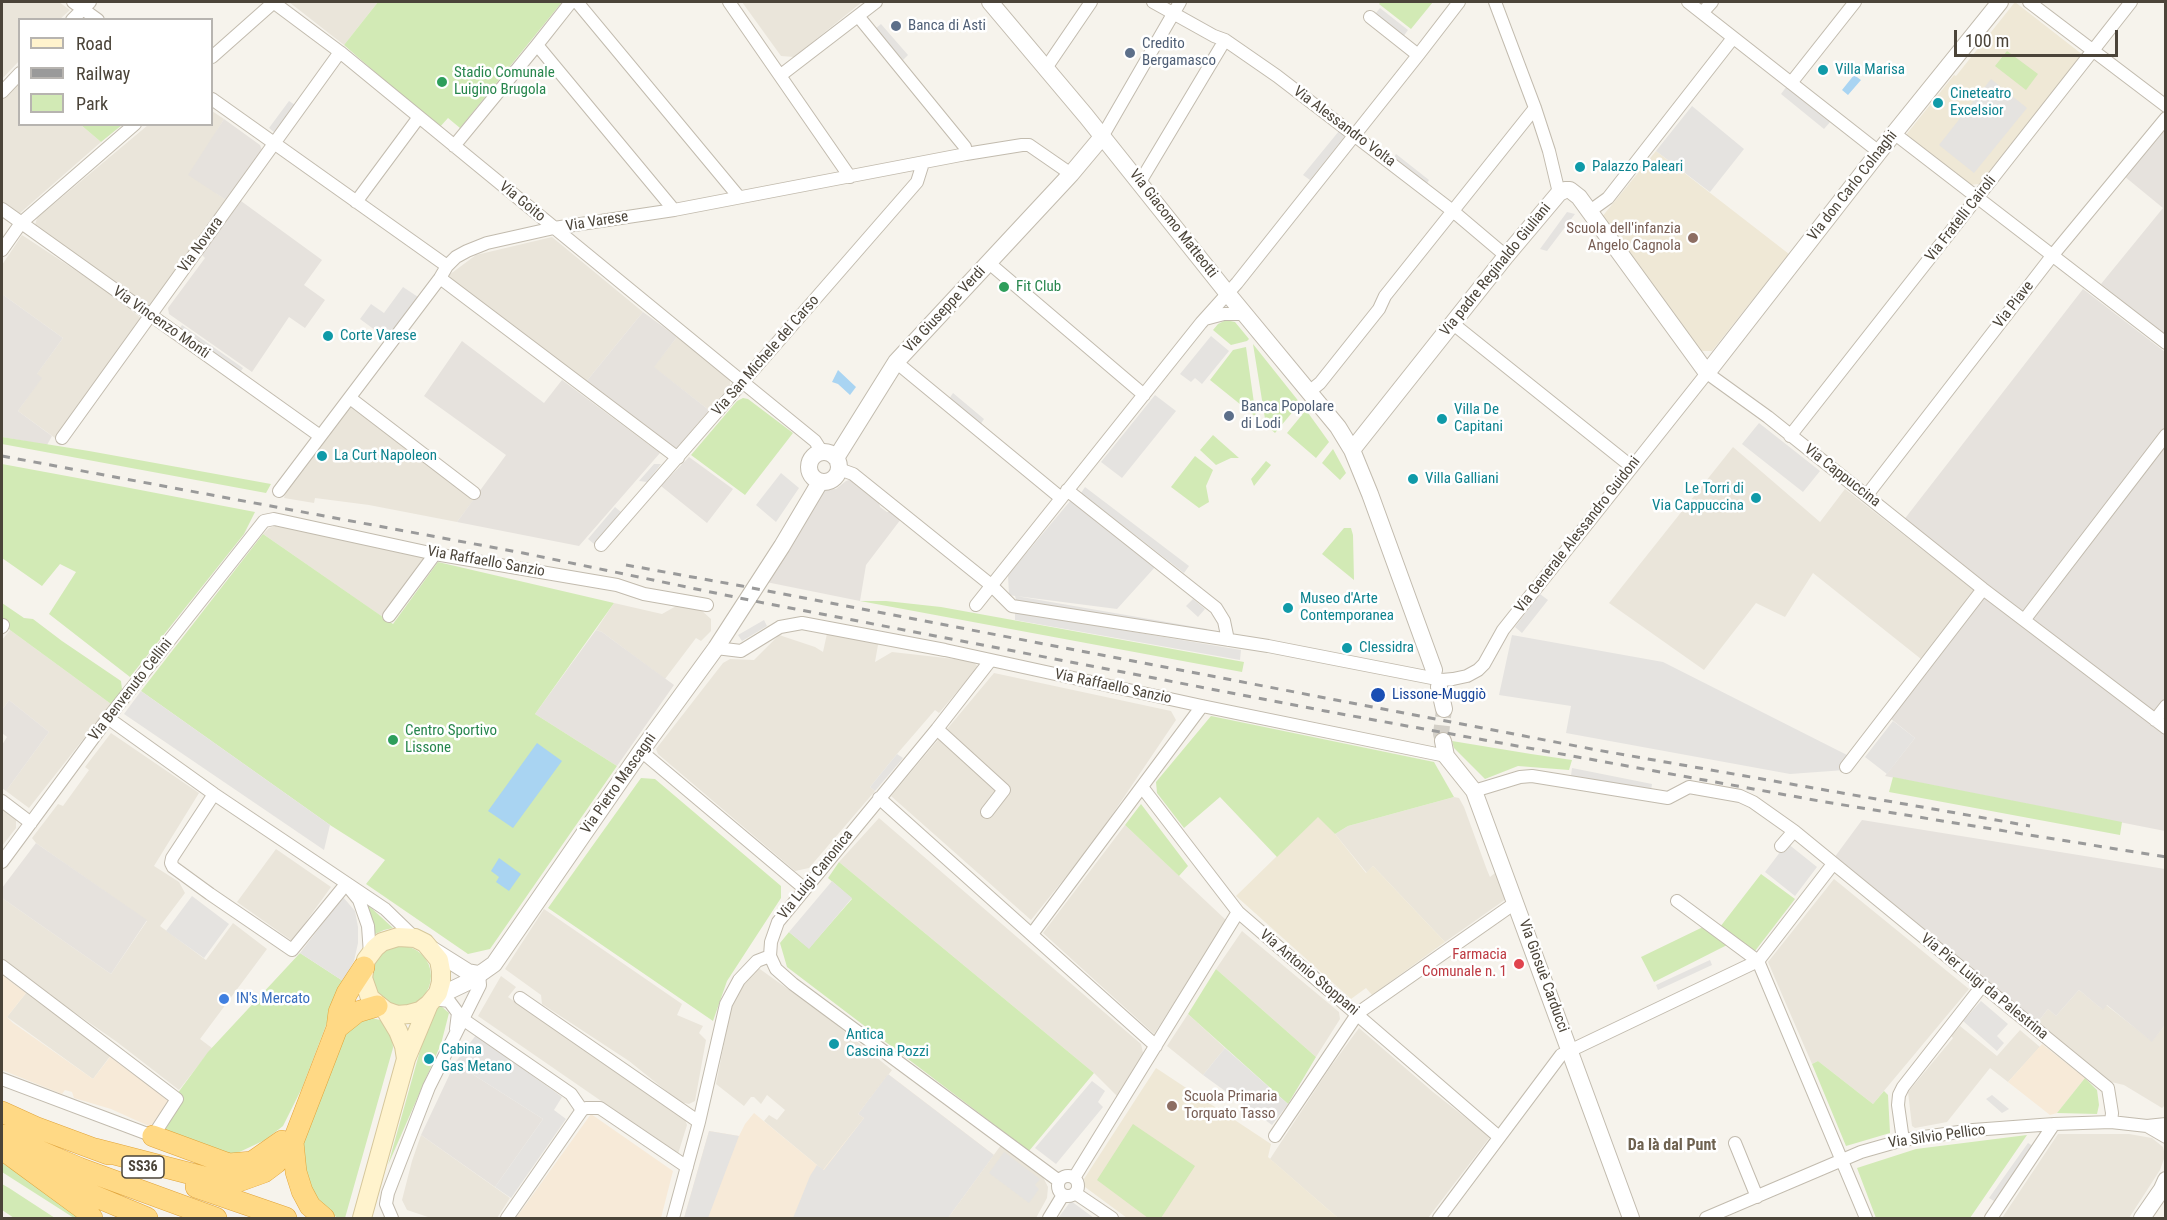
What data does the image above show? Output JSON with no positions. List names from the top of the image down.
{
  "streets": {
    "highway": ["SS36"],
    "main road": ["Via Pietro Mascagni"],
    "street": [
      "Via Alessandro Volta",
      "Via don Carlo Colnaghi",
      "Via Goito",
      "Via Fratelli Cairoli",
      "Via Varese",
      "Via Giacomo Matteotti",
      "Via Novara",
      "Via padre Reginaldo Giuliani",
      "Via Piave",
      "Via Giuseppe Verdi",
      "Via Vincenzo Monti",
      "Via San Michele del Carso",
      "Via Cappuccina",
      "Via Generale Alessandro Guidoni",
      "Via Raffaello Sanzio",
      "Via Benvenuto Cellini",
      "Via Luigi Canonica",
      "Via Antonio Stoppani",
      "Via Giosuè Carducci",
      "Via Pier Luigi da Palestrina",
      "Via Silvio Pellico"
    ]
  },
  "crossings": [
    ["Via Alessandro Volta", "Via padre Reginaldo Giuliani"],
    ["Via don Carlo Colnaghi", "Via Cappuccina"],
    ["Via don Carlo Colnaghi", "Via Generale Alessandro Guidoni"],
    ["Via Goito", "Via Varese"],
    ["Via Goito", "Via Novara"],
    ["Via Goito", "Via Giuseppe Verdi"],
    ["Via Goito", "Via San Michele del Carso"],
    ["Via Goito", "Via Generale Alessandro Guidoni"],
    ["Via Fratelli Cairoli", "Via Cappuccina"],
    ["Via Varese", "Via Giuseppe Verdi"],
    ["Via Varese", "Via Vincenzo Monti"],
    ["Via Varese", "Via San Michele del Carso"],
    ["Via Giacomo Matteotti", "Via padre Reginaldo Giuliani"],
    ["Via Giacomo Matteotti", "Via Giuseppe Verdi"],
    ["Via Novara", "Via Vincenzo Monti"],
    ["Via padre Reginaldo Giuliani", "Via Cappuccina"],
    ["Via Piave", "Via Cappuccina"],
    ["Via Giuseppe Verdi", "Via Raffaello Sanzio"],
    ["Via Giuseppe Verdi", "Via Pietro Mascagni"],
    ["Via Cappuccina", "Via Generale Alessandro Guidoni"],
    ["Via Raffaello Sanzio", "Via Benvenuto Cellini"],
    ["Via Raffaello Sanzio", "Via Pietro Mascagni"],
    ["Via Raffaello Sanzio", "Via Luigi Canonica"],
    ["Via Raffaello Sanzio", "Via Giosuè Carducci"],
    ["Via Giosuè Carducci", "Via Pier Luigi da Palestrina"],
    ["Via Pier Luigi da Palestrina", "Via Silvio Pellico"]
  ],
  "districts": ["Da là dal Punt"],
  "places": [
    "Banca di Asti",
    "Credito Bergamasco",
    "Villa Marisa",
    "Stadio Comunale Luigino Brugola",
    "Cineteatro Excelsior",
    "Palazzo Paleari",
    "Scuola dell'infanzia Angelo Cagnola",
    "Fit Club",
    "Corte Varese",
    "Banca Popolare di Lodi",
    "Villa De Capitani",
    "La Curt Napoleon",
    "Villa Galliani",
    "Le Torri di Via Cappuccina",
    "Museo d'Arte Contemporanea",
    "Clessidra",
    "Lissone-Muggiò",
    "Centro Sportivo Lissone",
    "Farmacia Comunale n. 1",
    "IN's Mercato",
    "Antica Cascina Pozzi",
    "Cabina Gas Metano",
    "Scuola Primaria Torquato Tasso"
  ],
  "legend": ["Road", "Railway", "Park"],
  "scale_bar": "100 m"
}
